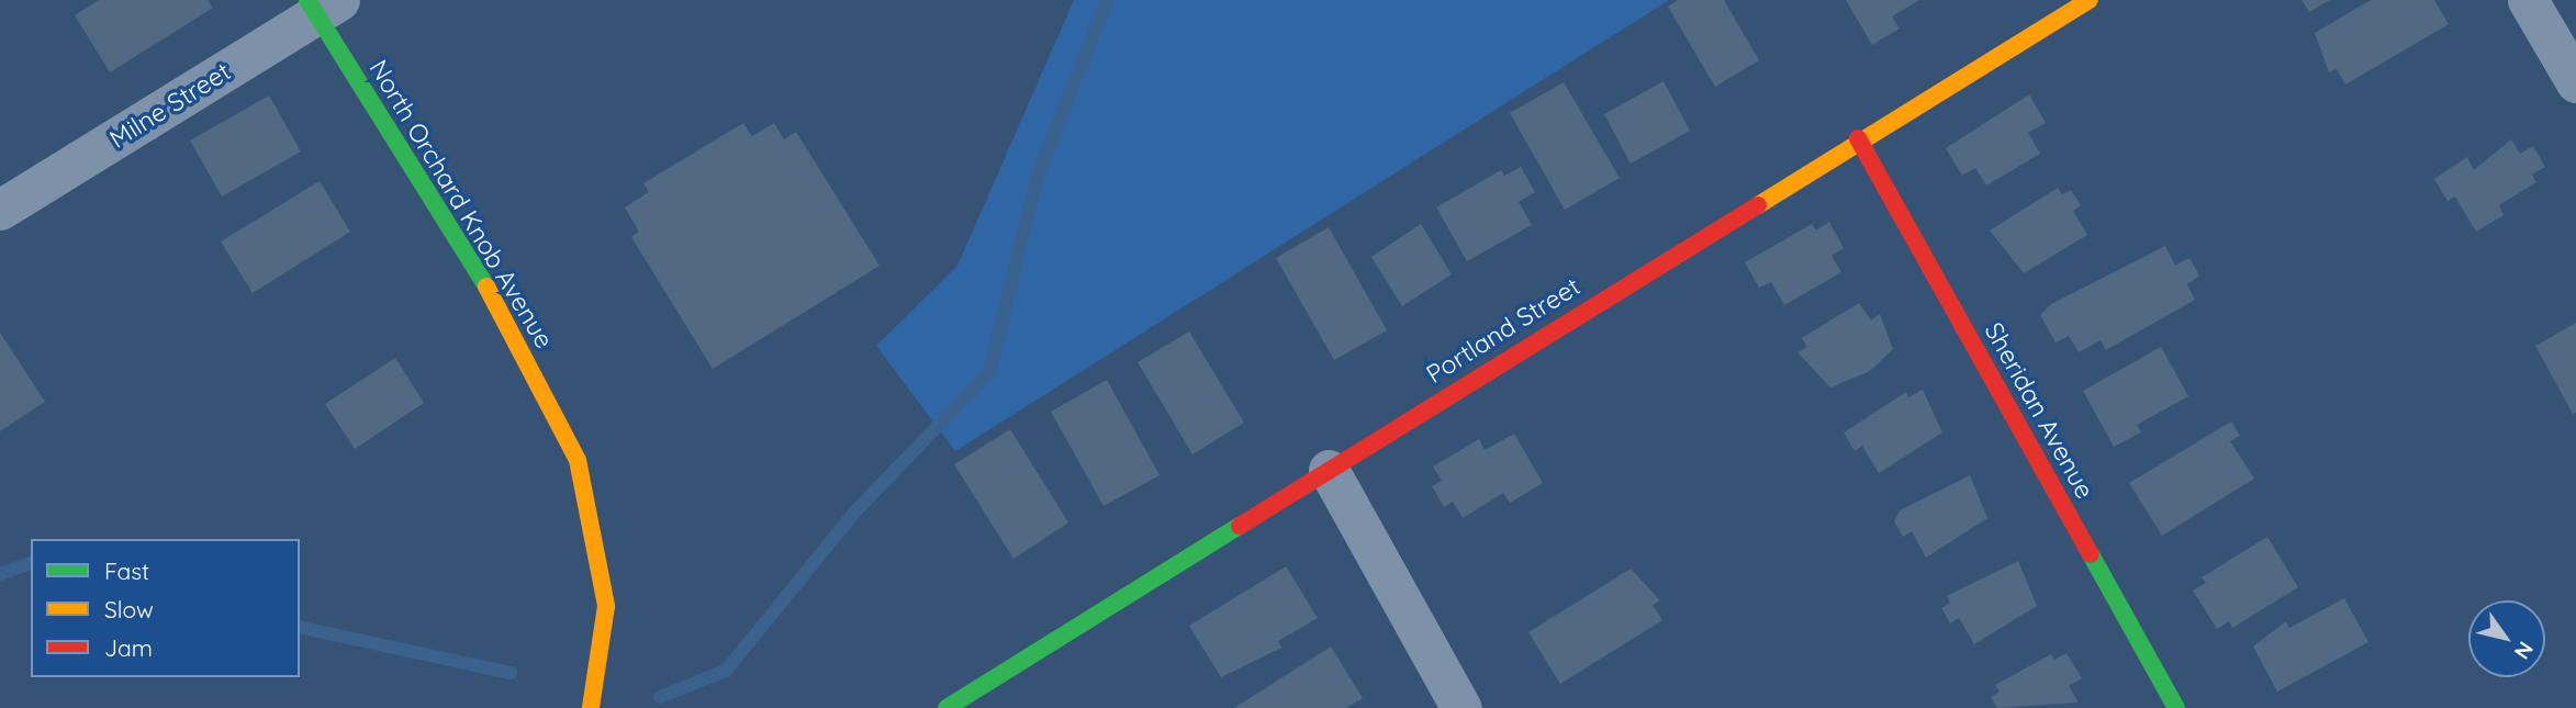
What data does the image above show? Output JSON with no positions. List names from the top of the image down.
{
  "streets": {
    "street": [
      "Milne Street",
      "North Orchard Knob Avenue",
      "Portland Street",
      "Sheridan Avenue"
    ]
  },
  "crossings": [
    ["Milne Street", "North Orchard Knob Avenue"],
    ["Portland Street", "Sheridan Avenue"]
  ],
  "legend": ["Fast", "Slow", "Jam"],
  "north": "bottom right"
}
